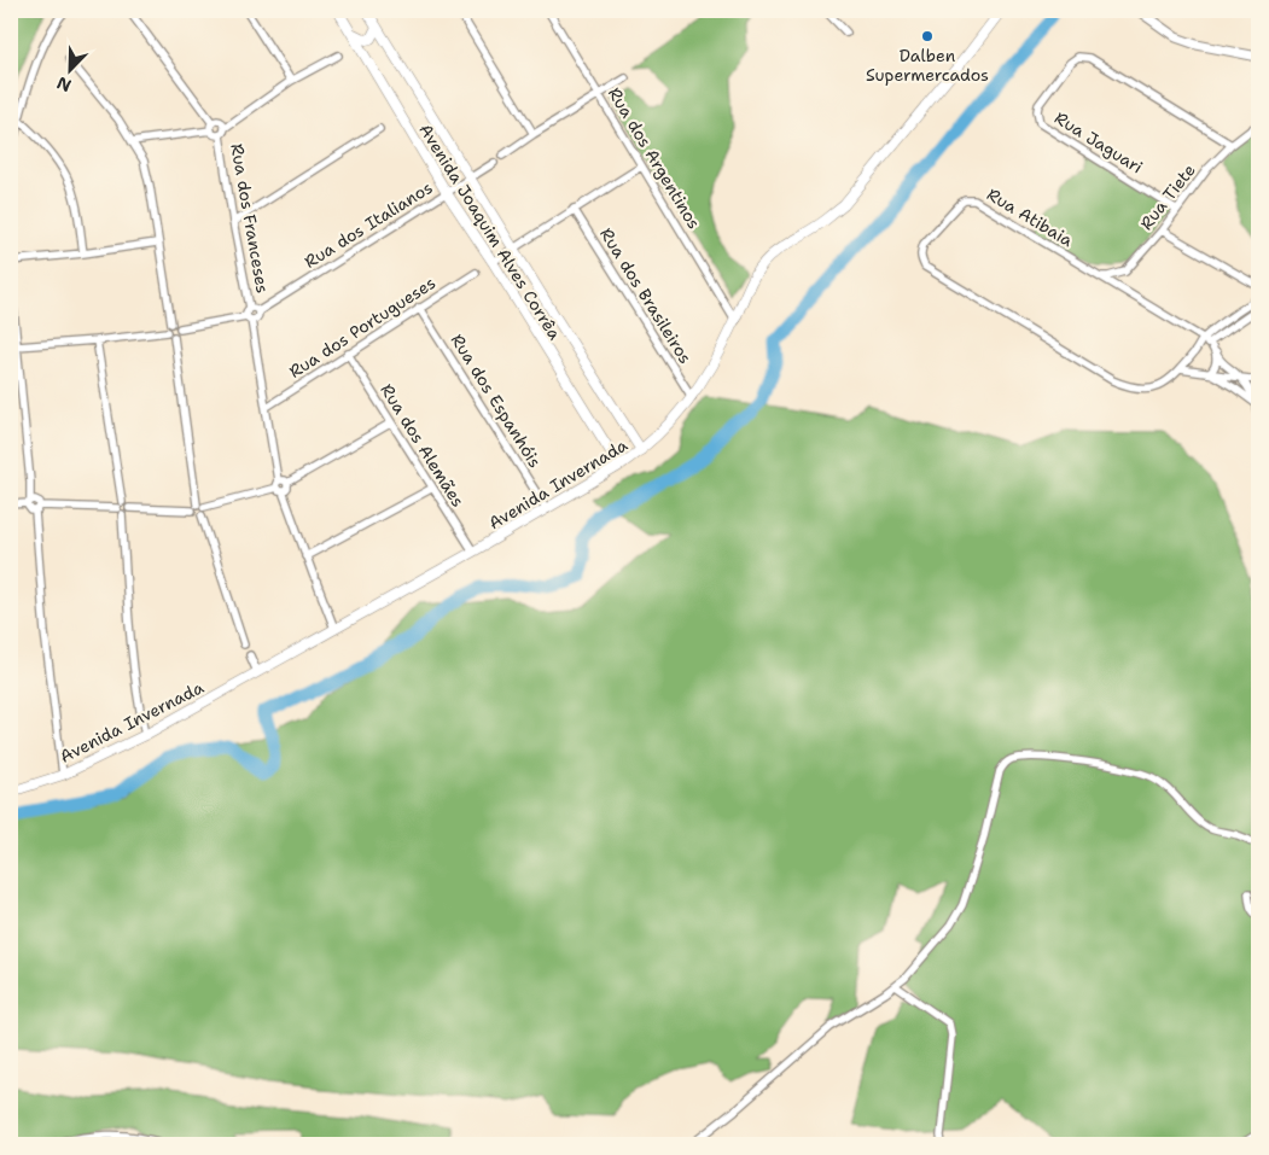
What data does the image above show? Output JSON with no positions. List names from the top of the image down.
{
  "streets": {
    "main road": ["Avenida Joaquim Alves Corrêa", "Avenida Invernada"],
    "street": [
      "Rua Jaguari",
      "Rua dos Argentinos",
      "Rua Tiete",
      "Rua Atibaia",
      "Rua dos Franceses",
      "Rua dos Italianos",
      "Rua dos Brasileiros",
      "Rua dos Portugueses",
      "Rua dos Espanhóis",
      "Rua dos Alemães"
    ]
  },
  "crossings": [
    ["Rua Jaguari", "Rua Tiete"],
    ["Rua dos Argentinos", "Avenida Invernada"],
    ["Rua Tiete", "Rua Atibaia"],
    ["Rua dos Franceses", "Rua dos Italianos"],
    ["Rua dos Franceses", "Rua dos Portugueses"],
    ["Rua dos Franceses", "Avenida Invernada"],
    ["Rua dos Italianos", "Avenida Joaquim Alves Corrêa"],
    ["Avenida Joaquim Alves Corrêa", "Avenida Invernada"],
    ["Rua dos Brasileiros", "Avenida Invernada"],
    ["Rua dos Portugueses", "Rua dos Espanhóis"],
    ["Rua dos Portugueses", "Rua dos Alemães"],
    ["Rua dos Espanhóis", "Avenida Invernada"],
    ["Rua dos Alemães", "Avenida Invernada"]
  ],
  "places": ["Dalben Supermercados"],
  "north": "bottom left"
}
